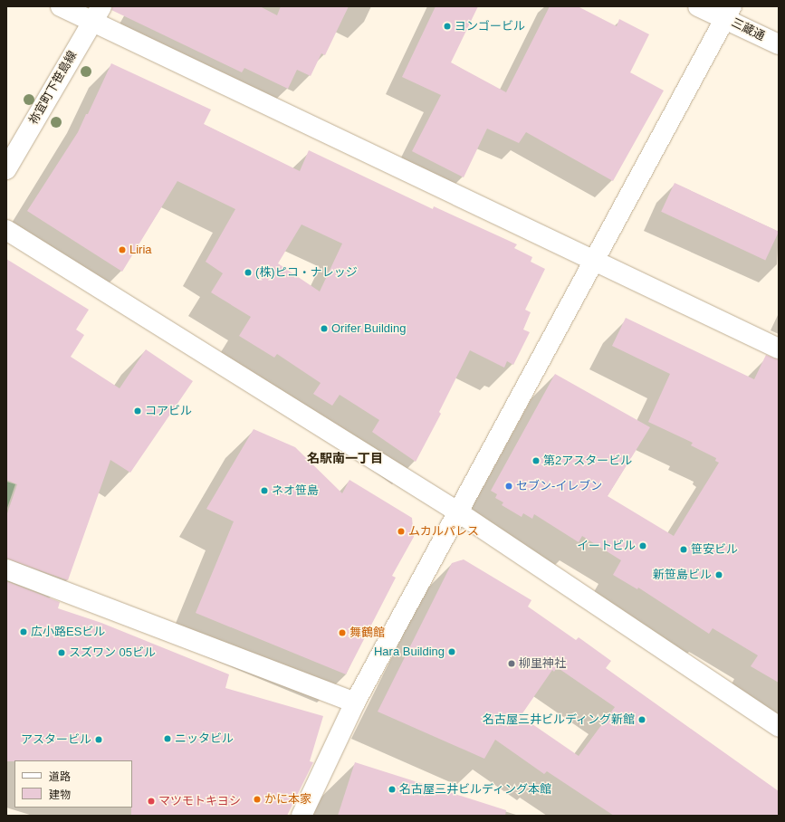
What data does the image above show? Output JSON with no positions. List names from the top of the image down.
{
  "streets": {
    "street": ["三蔵通", "祢宜町下笹島線"]
  },
  "districts": ["名駅南一丁目"],
  "places": [
    "ヨンゴービル",
    "Liria",
    "(株)ピコ・ナレッジ",
    "Orifer Building",
    "コアビル",
    "第2アスタービル",
    "セブン-イレブン",
    "ネオ笹島",
    "ムカルパレス",
    "イートビル",
    "笹安ビル",
    "新笹島ビル",
    "広小路ESビル",
    "舞鶴館",
    "Hara Building",
    "スズワン 05ビル",
    "柳里神社",
    "名古屋三井ビルディング新館",
    "ニッタビル",
    "アスタービル",
    "名古屋三井ビルディング本館",
    "かに本家",
    "マツモトキヨシ"
  ],
  "legend": ["道路", "建物"]
}
